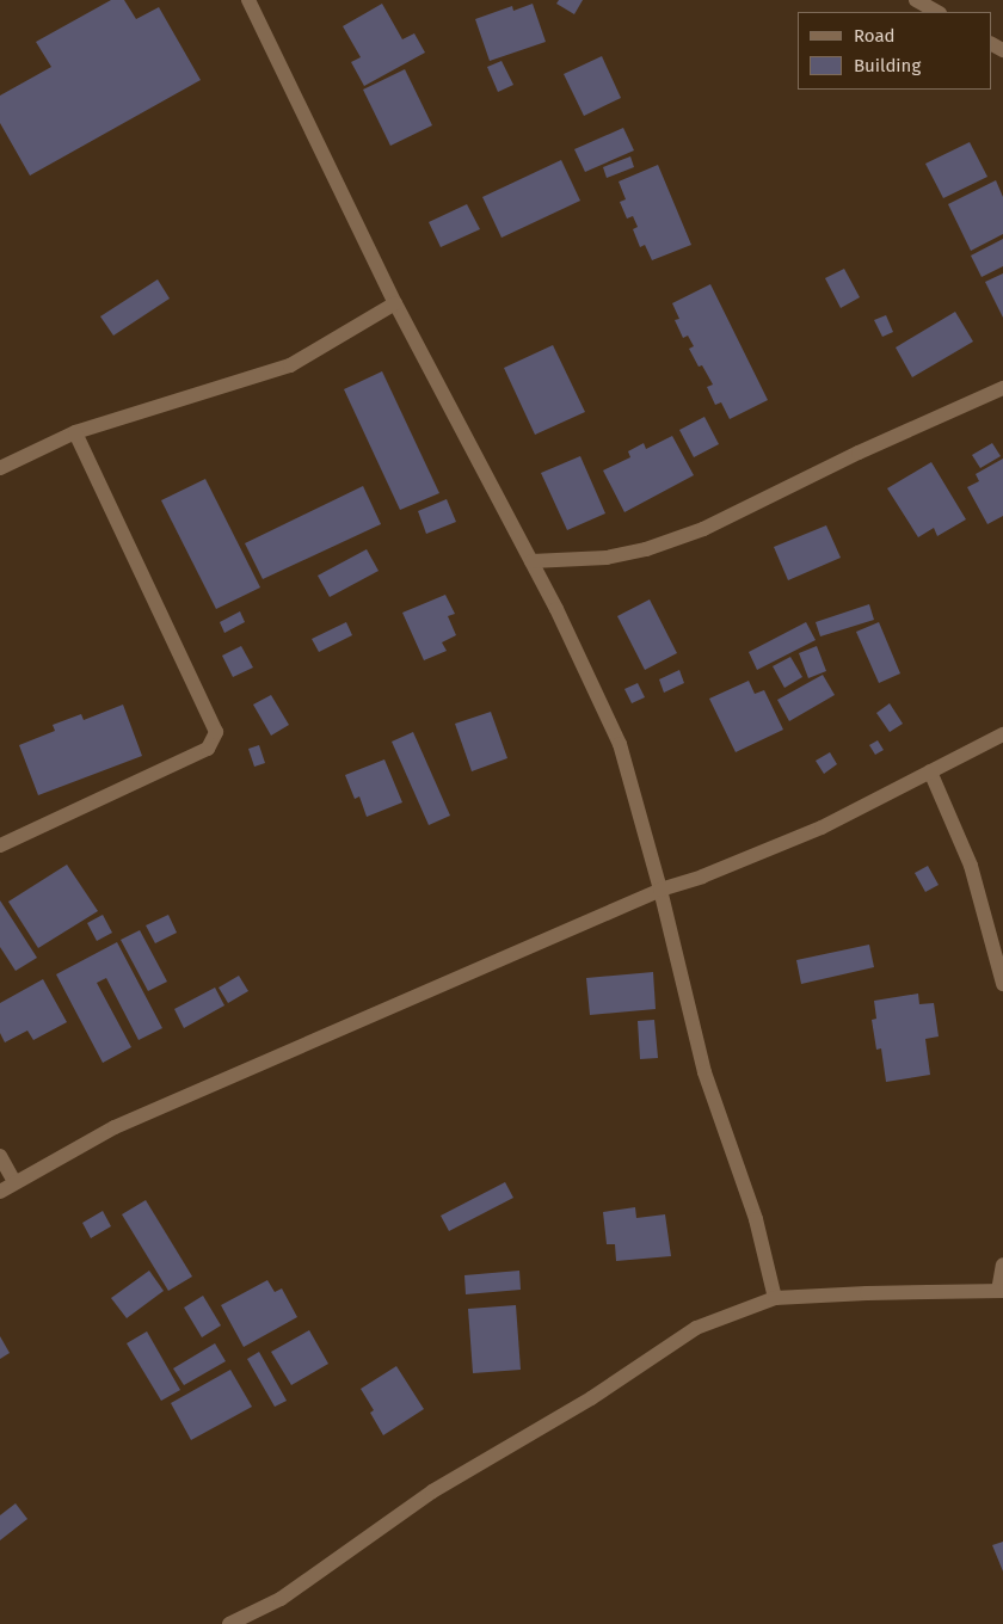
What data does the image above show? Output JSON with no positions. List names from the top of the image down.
{
  "legend": ["Road", "Building"]
}
